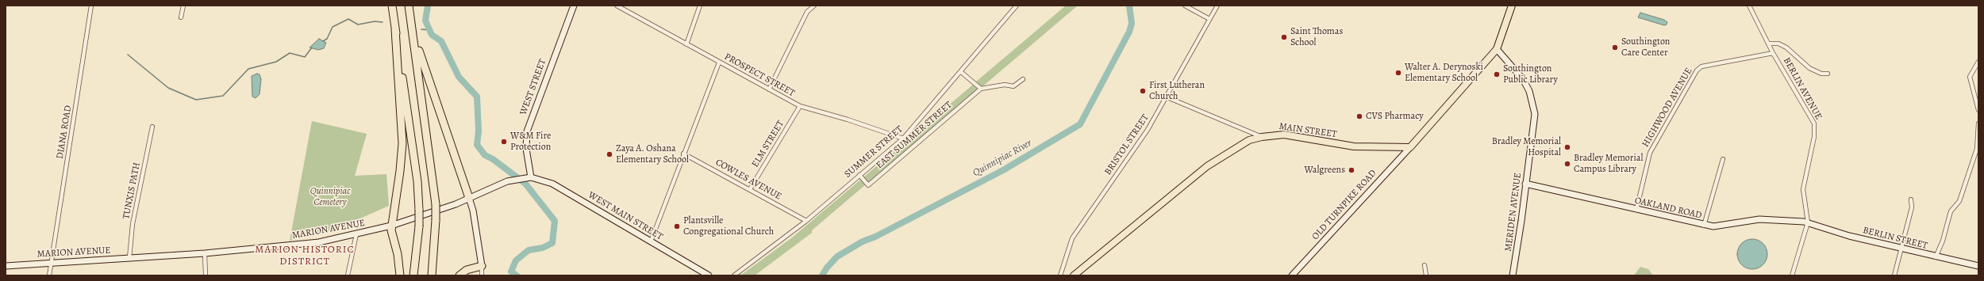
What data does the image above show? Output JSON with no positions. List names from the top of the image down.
{
  "streets": {
    "highway": ["MAIN STREET"],
    "main road": [
      "WEST STREET",
      "OLD TURNPIKE ROAD",
      "OAKLAND ROAD",
      "MERIDEN AVENUE",
      "WEST MAIN STREET",
      "MARION AVENUE",
      "BERLIN STREET"
    ],
    "street": [
      "PROSPECT STREET",
      "BERLIN AVENUE",
      "HIGHWOOD AVENUE",
      "DIANA ROAD",
      "EAST SUMMER STREET",
      "ELM STREET",
      "BRISTOL STREET",
      "SUMMER STREET",
      "COWLES AVENUE",
      "TUNXIS PATH"
    ]
  },
  "crossings": [
    ["PROSPECT STREET", "ELM STREET"],
    ["PROSPECT STREET", "SUMMER STREET"],
    ["WEST STREET", "WEST MAIN STREET"],
    ["WEST STREET", "MARION AVENUE"],
    ["BERLIN AVENUE", "HIGHWOOD AVENUE"],
    ["BERLIN AVENUE", "OAKLAND ROAD"],
    ["BERLIN AVENUE", "BERLIN STREET"],
    ["HIGHWOOD AVENUE", "OAKLAND ROAD"],
    ["MAIN STREET", "OLD TURNPIKE ROAD"],
    ["DIANA ROAD", "MARION AVENUE"],
    ["EAST SUMMER STREET", "SUMMER STREET"],
    ["ELM STREET", "COWLES AVENUE"],
    ["SUMMER STREET", "COWLES AVENUE"],
    ["TUNXIS PATH", "MARION AVENUE"],
    ["OAKLAND ROAD", "MERIDEN AVENUE"],
    ["OAKLAND ROAD", "BERLIN STREET"],
    ["WEST MAIN STREET", "MARION AVENUE"]
  ],
  "districts": ["MARION HISTORIC DISTRICT"],
  "water": ["Quinnipiac River"],
  "parks": ["Quinnipiac Cemetery"],
  "places": [
    "Saint Thomas School",
    "Southington Care Center",
    "Walter A. Derynoski Elementary School",
    "Southington Public Library",
    "First Lutheran Church",
    "CVS Pharmacy",
    "W&M Fire Protection",
    "Bradley Memorial Hospital",
    "Zaya A. Oshana Elementary School",
    "Bradley Memorial Campus Library",
    "Walgreens",
    "Plantsville Congregational Church"
  ]
}
